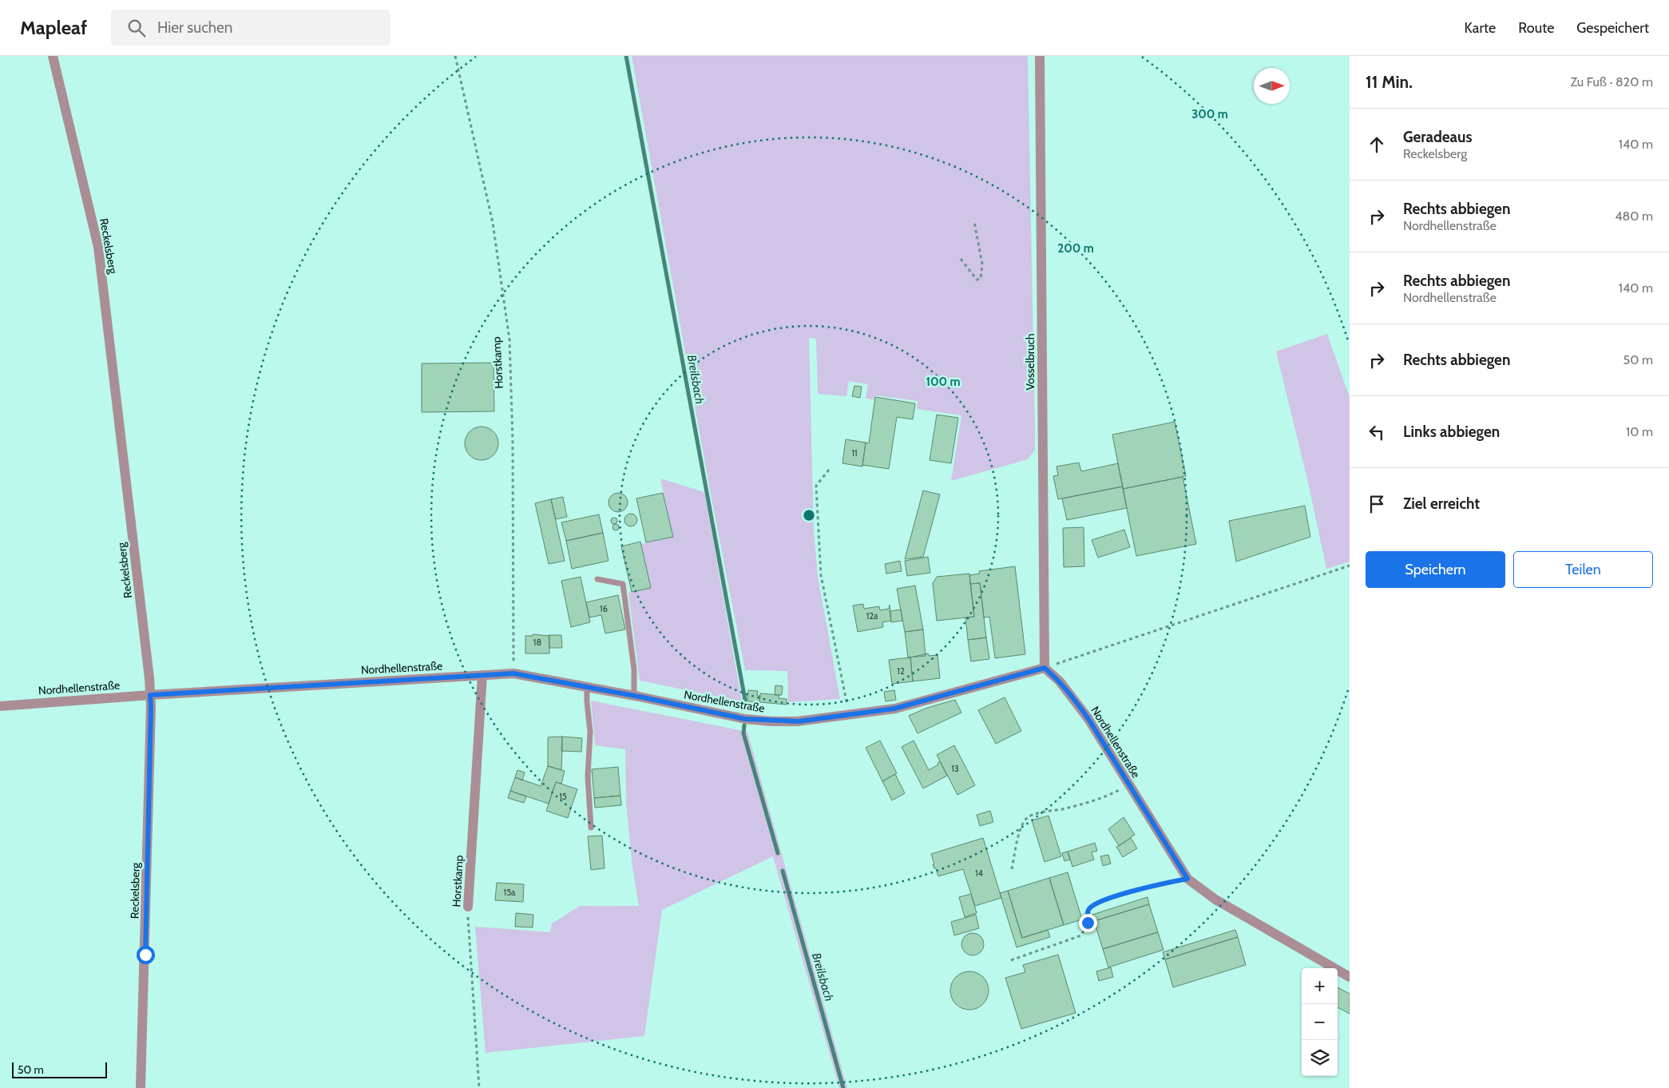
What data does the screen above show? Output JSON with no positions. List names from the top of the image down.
{
  "streets": {
    "street": [
      "Reckelsberg",
      "Vosselbruch",
      "Horstkamp",
      "Nordhellenstraße"
    ]
  },
  "crossings": [
    ["Reckelsberg", "Nordhellenstraße"],
    ["Vosselbruch", "Nordhellenstraße"],
    ["Horstkamp", "Nordhellenstraße"]
  ],
  "water": ["Breilsbach"],
  "house_numbers": [
    "11",
    "16",
    "12a",
    "18",
    "12",
    "13",
    "15",
    "14",
    "15a"
  ],
  "scale_bar": "50 m",
  "north": "right",
  "page": {
    "header": "Mapleaf",
    "search": "Hier suchen",
    "nav": ["Karte", "Route", "Gespeichert"],
    "heading": ["11 Min.", "Zu Fuß · 820 m"],
    "list": [
      ["Geradeaus", "Reckelsberg", "140 m"],
      ["Rechts abbiegen", "Nordhellenstraße", "480 m"],
      ["Rechts abbiegen", "Nordhellenstraße", "140 m"],
      ["Rechts abbiegen", "50 m"],
      ["Links abbiegen", "10 m"],
      "Ziel erreicht"
    ],
    "buttons": ["Speichern", "Teilen"],
    "map_buttons": ["+", "−"],
    "scale": "50 m"
  },
  "rings": ["300 m", "200 m", "100 m"]
}
